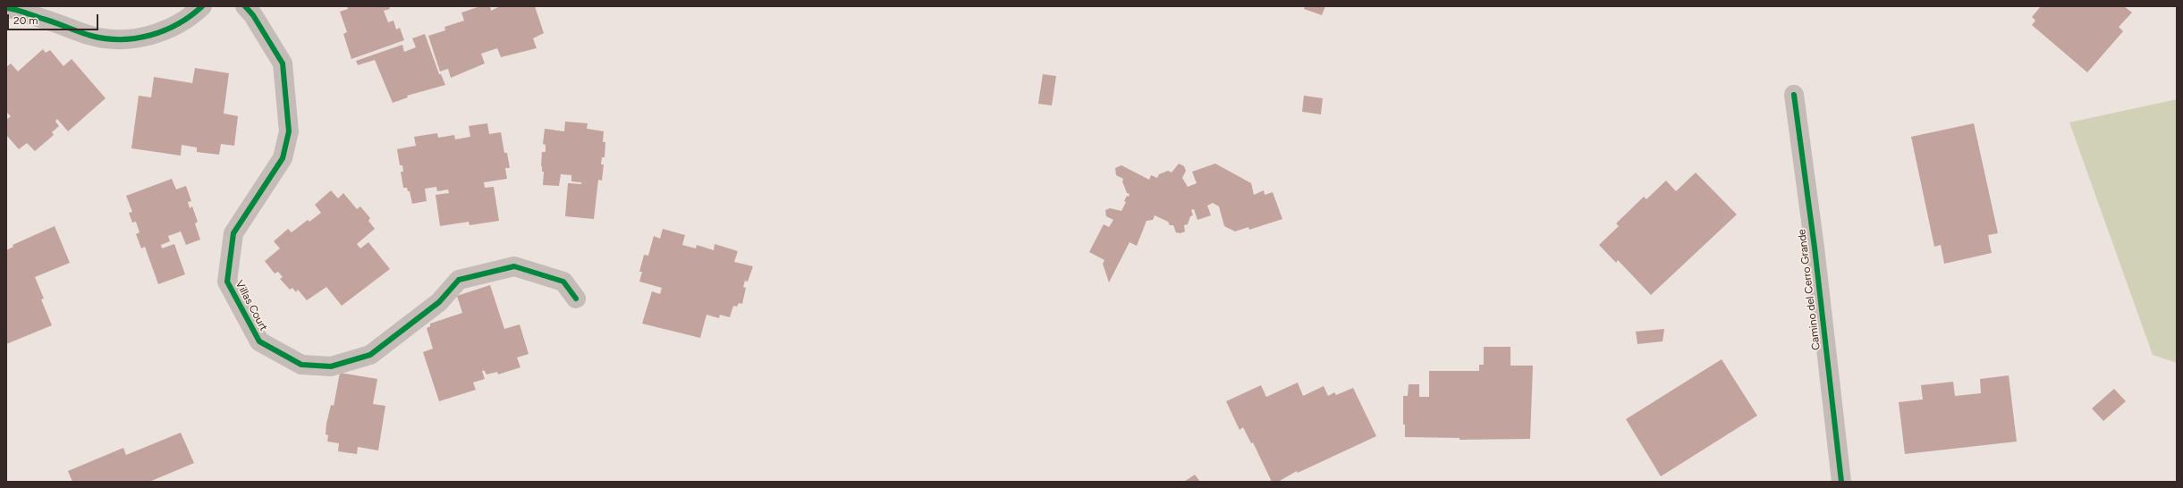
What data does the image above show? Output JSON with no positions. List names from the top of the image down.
{
  "streets": {
    "street": ["Camino del Cerro Grande", "Villas Court"]
  },
  "scale_bar": "20 m"
}
